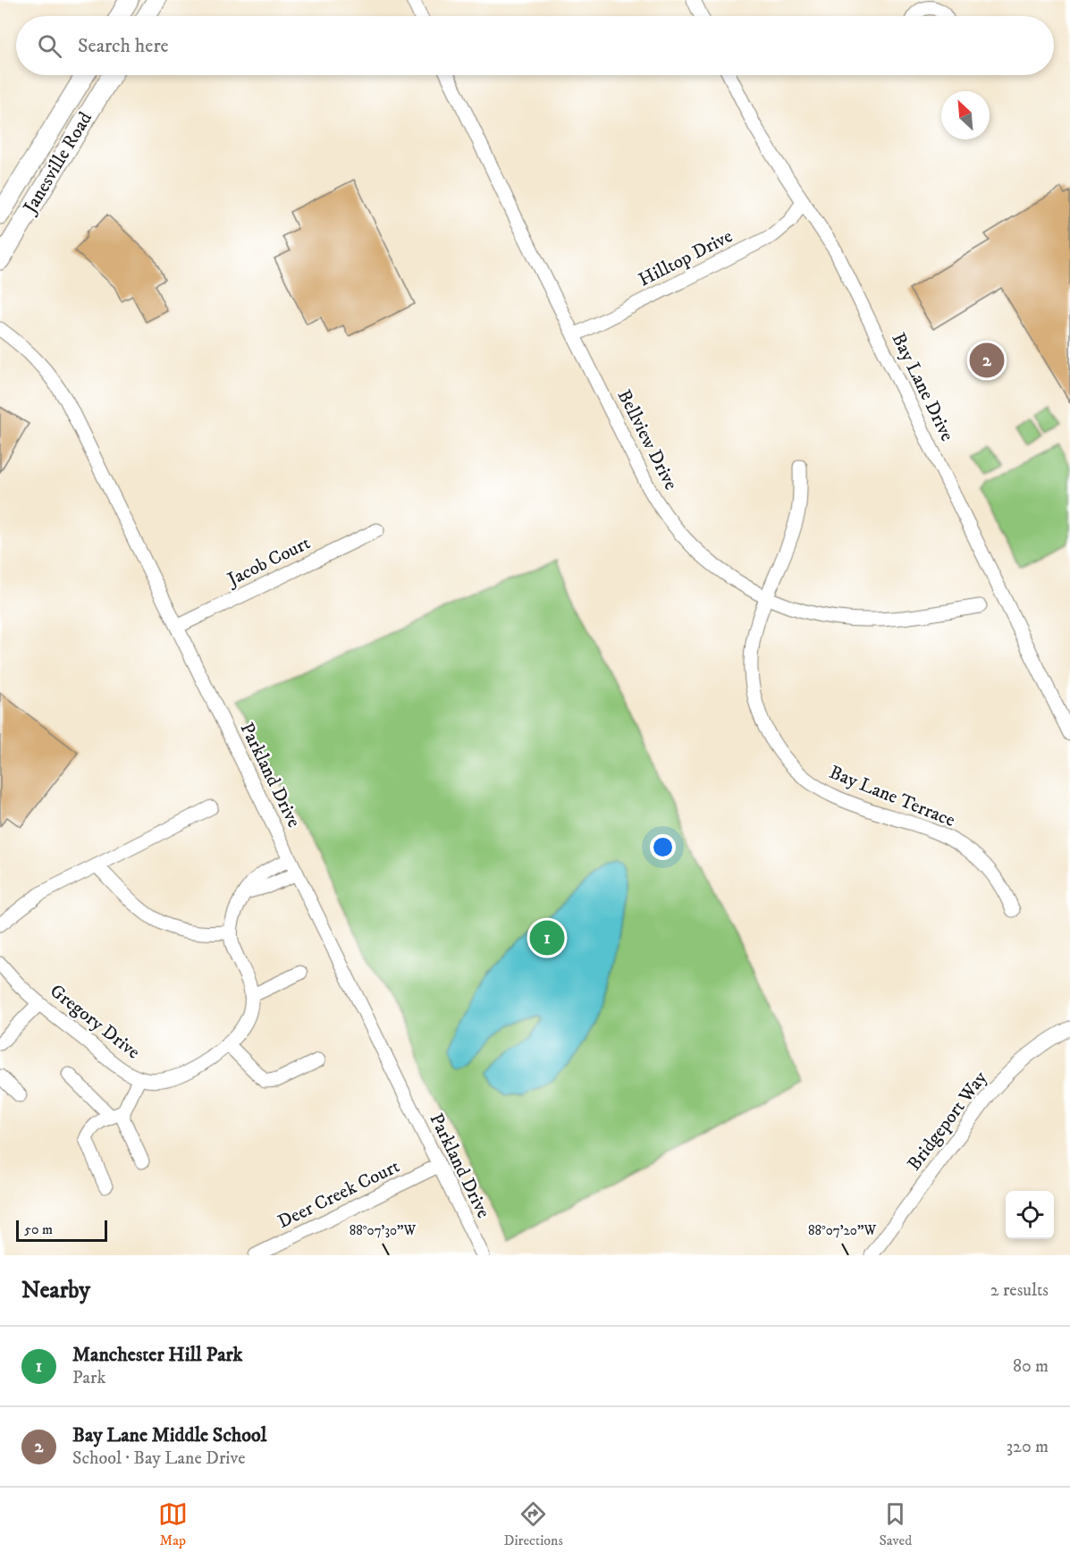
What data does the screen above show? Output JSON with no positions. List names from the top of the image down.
{
  "streets": {
    "main road": ["Janesville Road"],
    "street": [
      "Hilltop Drive",
      "Bay Lane Drive",
      "Bellview Drive",
      "Jacob Court",
      "Parkland Drive",
      "Bay Lane Terrace",
      "Gregory Drive",
      "Bridgeport Way",
      "Deer Creek Court"
    ]
  },
  "crossings": [
    ["Hilltop Drive", "Bay Lane Drive"],
    ["Hilltop Drive", "Bellview Drive"],
    ["Bellview Drive", "Bay Lane Terrace"],
    ["Jacob Court", "Parkland Drive"],
    ["Parkland Drive", "Deer Creek Court"]
  ],
  "scale_bar": "50 m",
  "north": "top left",
  "page": {
    "search": "Search here",
    "pins": ["2", "1"],
    "scale": "50 m",
    "heading": ["Nearby", "2 results"],
    "list": [
      {
        "mark": "1",
        "name": "Manchester Hill Park",
        "note": "Park",
        "value": "80 m"
      },
      {
        "mark": "2",
        "name": "Bay Lane Middle School",
        "note": "School · Bay Lane Drive",
        "value": "320 m"
      }
    ],
    "nav": ["Map", "Directions", "Saved"]
  },
  "coordinates": ["88°07'30\"W", "88°07'20\"W"]
}
